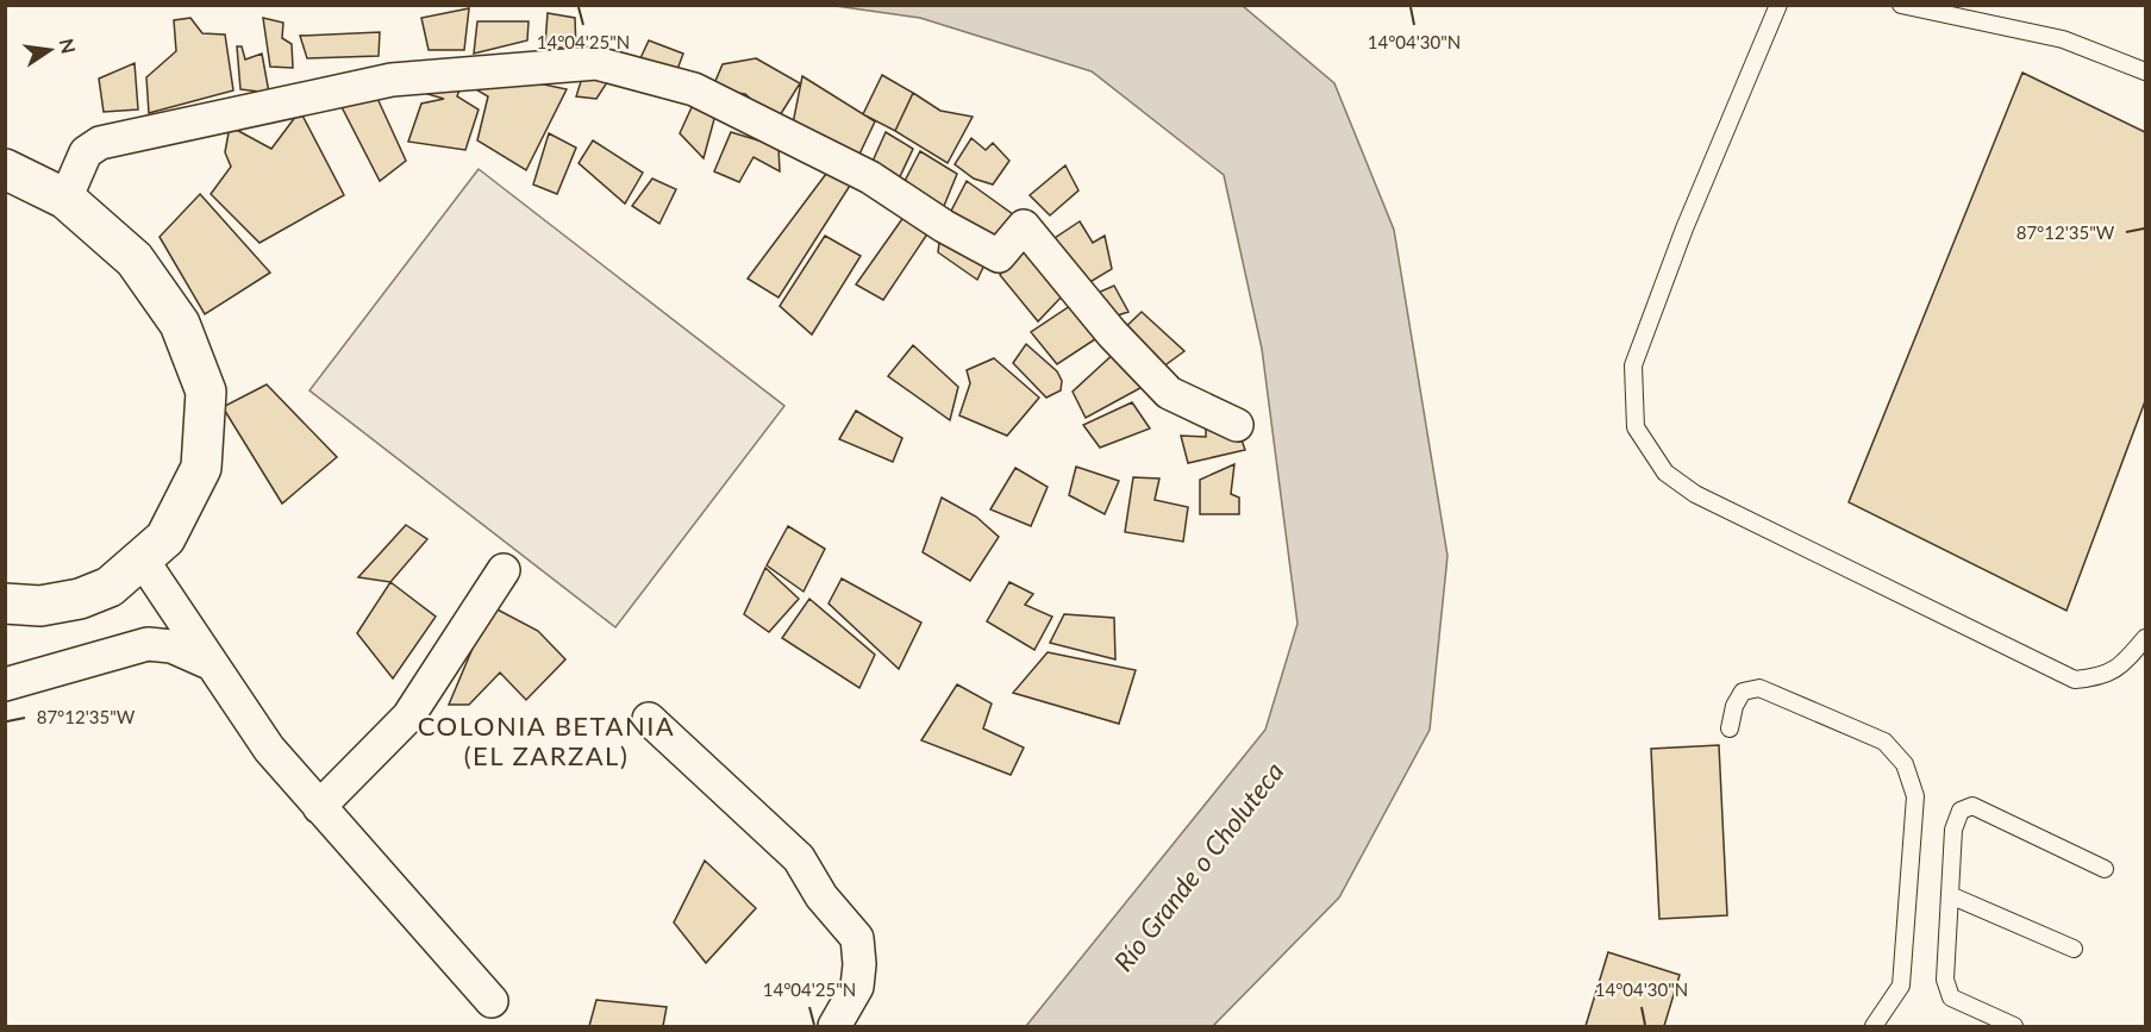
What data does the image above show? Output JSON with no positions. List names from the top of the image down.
{
  "districts": ["COLONIA BETANIA (EL ZARZAL)"],
  "water": ["Río Grande o Choluteca"],
  "north": "right",
  "coordinates": ["14°04'25\"N", "14°04'30\"N", "87°12'35\"W"]
}
